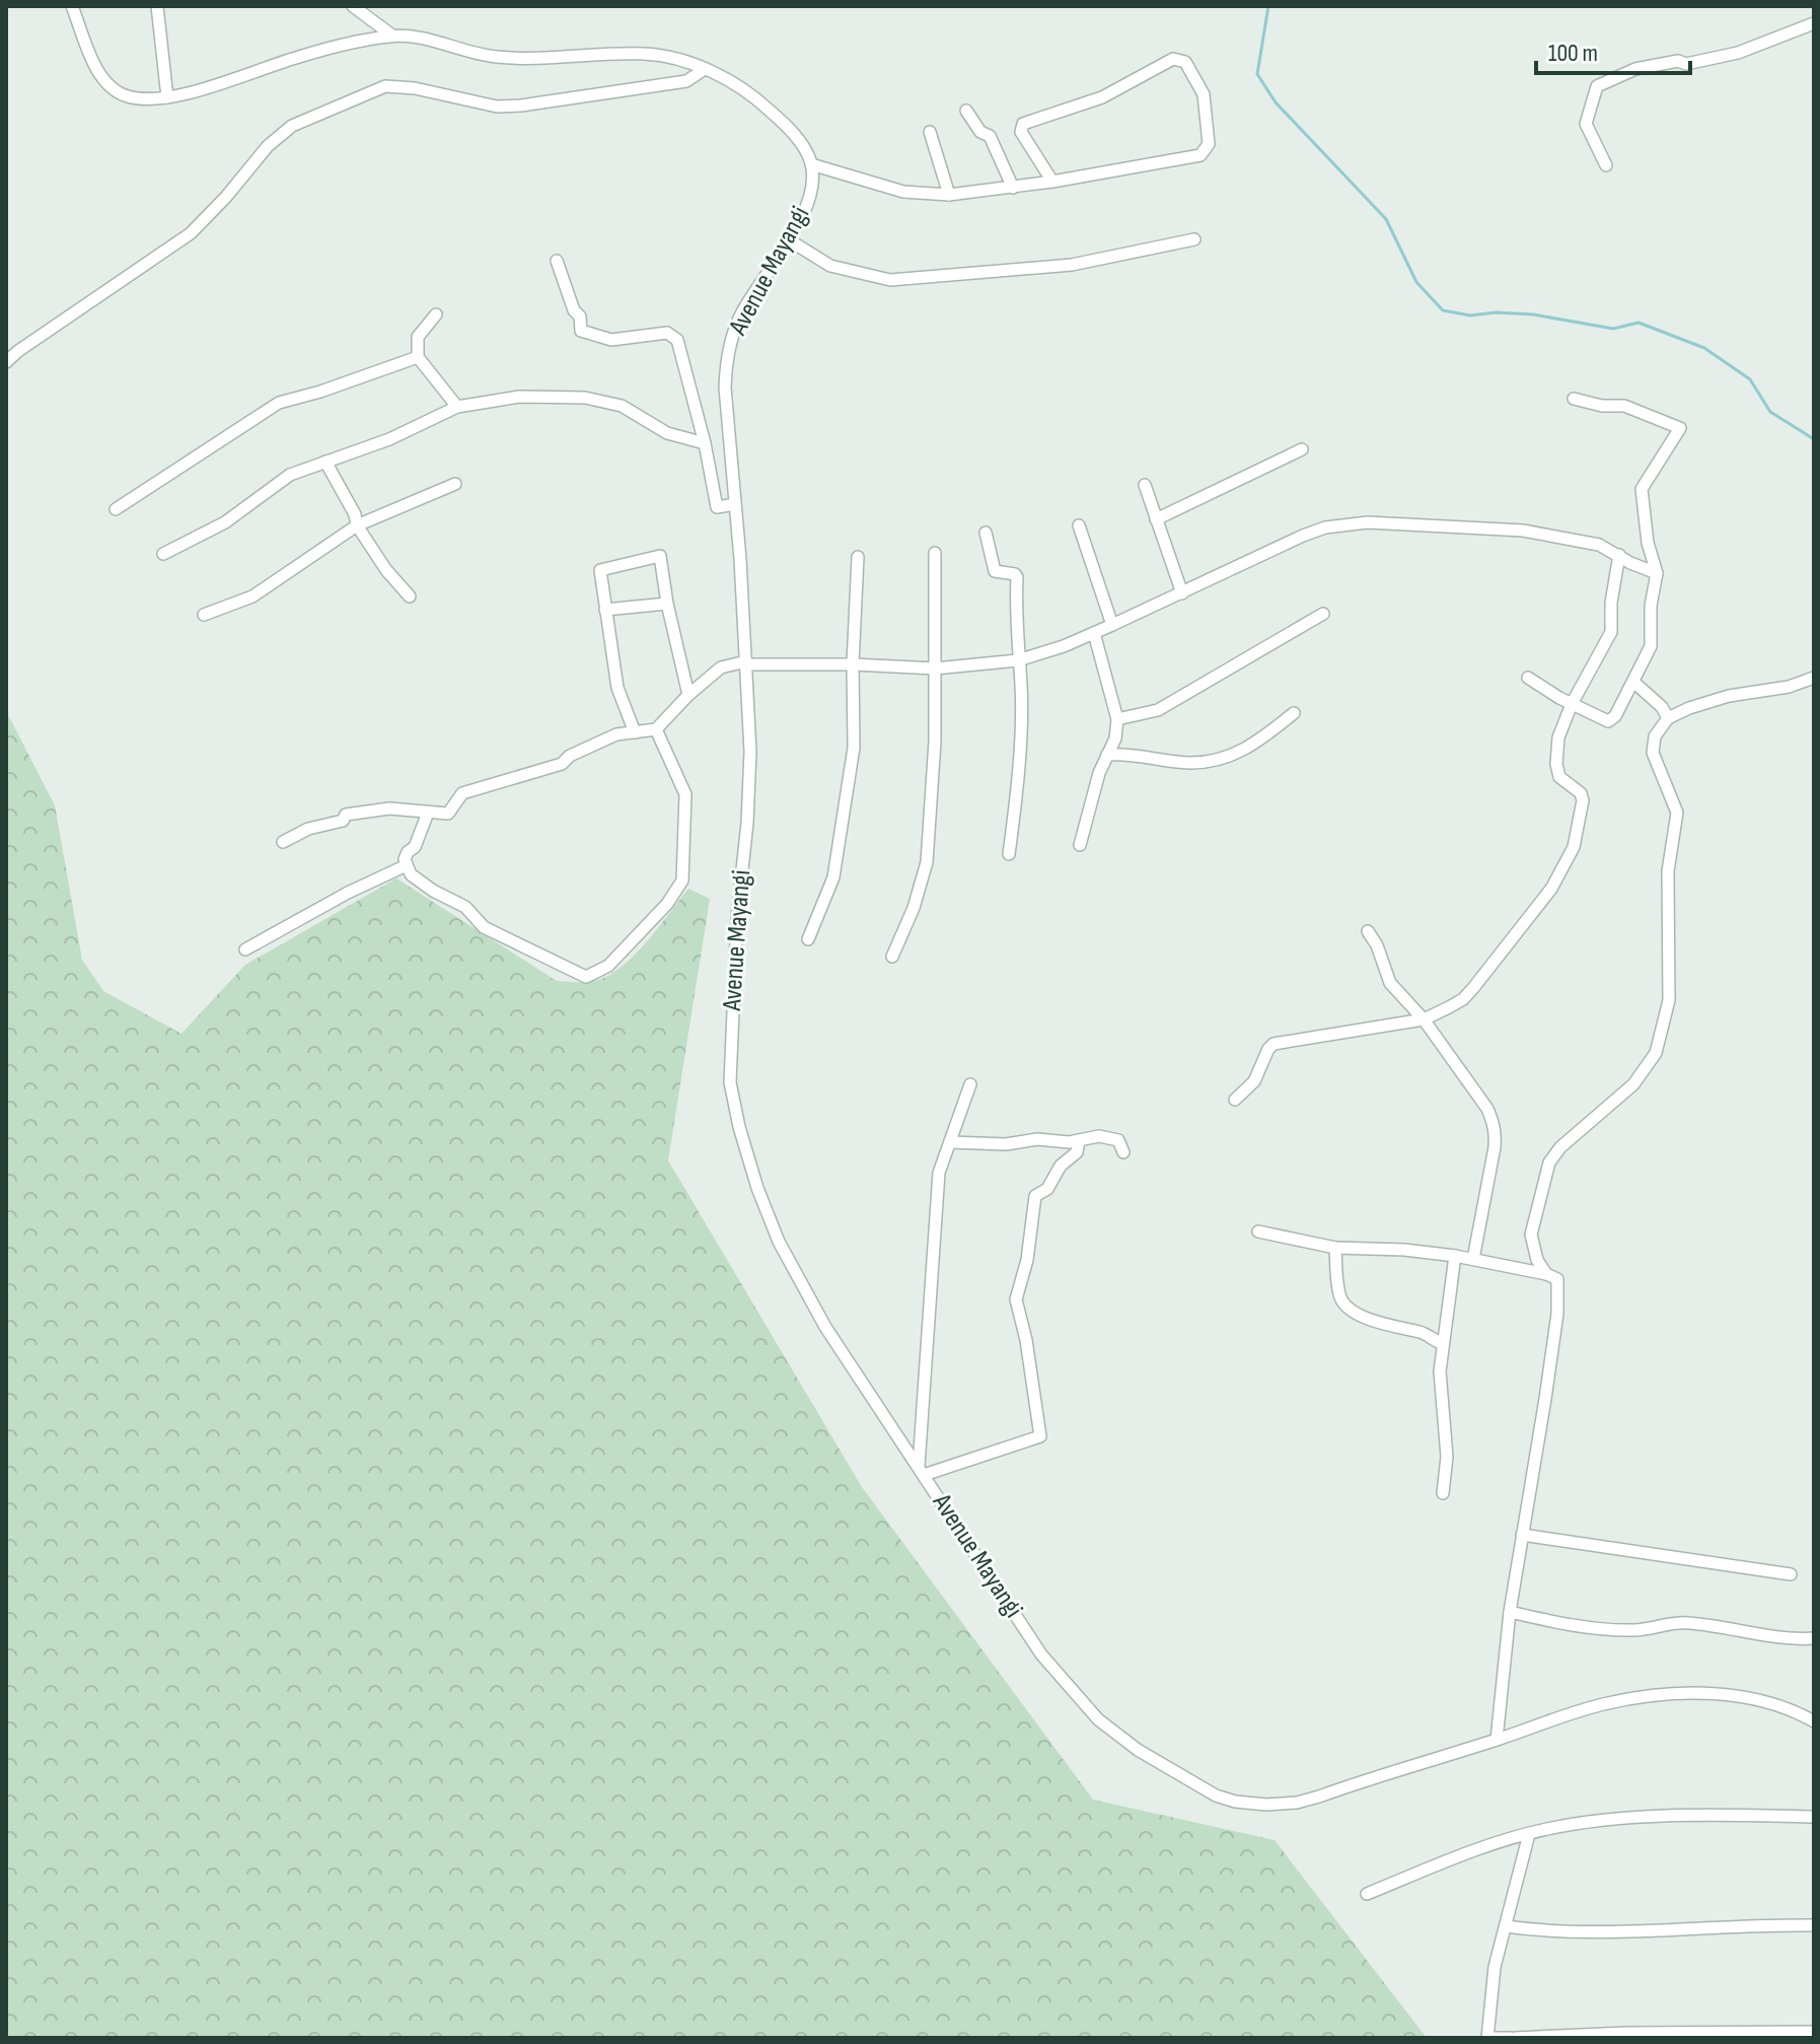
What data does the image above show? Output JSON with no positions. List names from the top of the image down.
{
  "streets": {
    "street": ["Avenue Mayangi"]
  },
  "scale_bar": "100 m"
}
